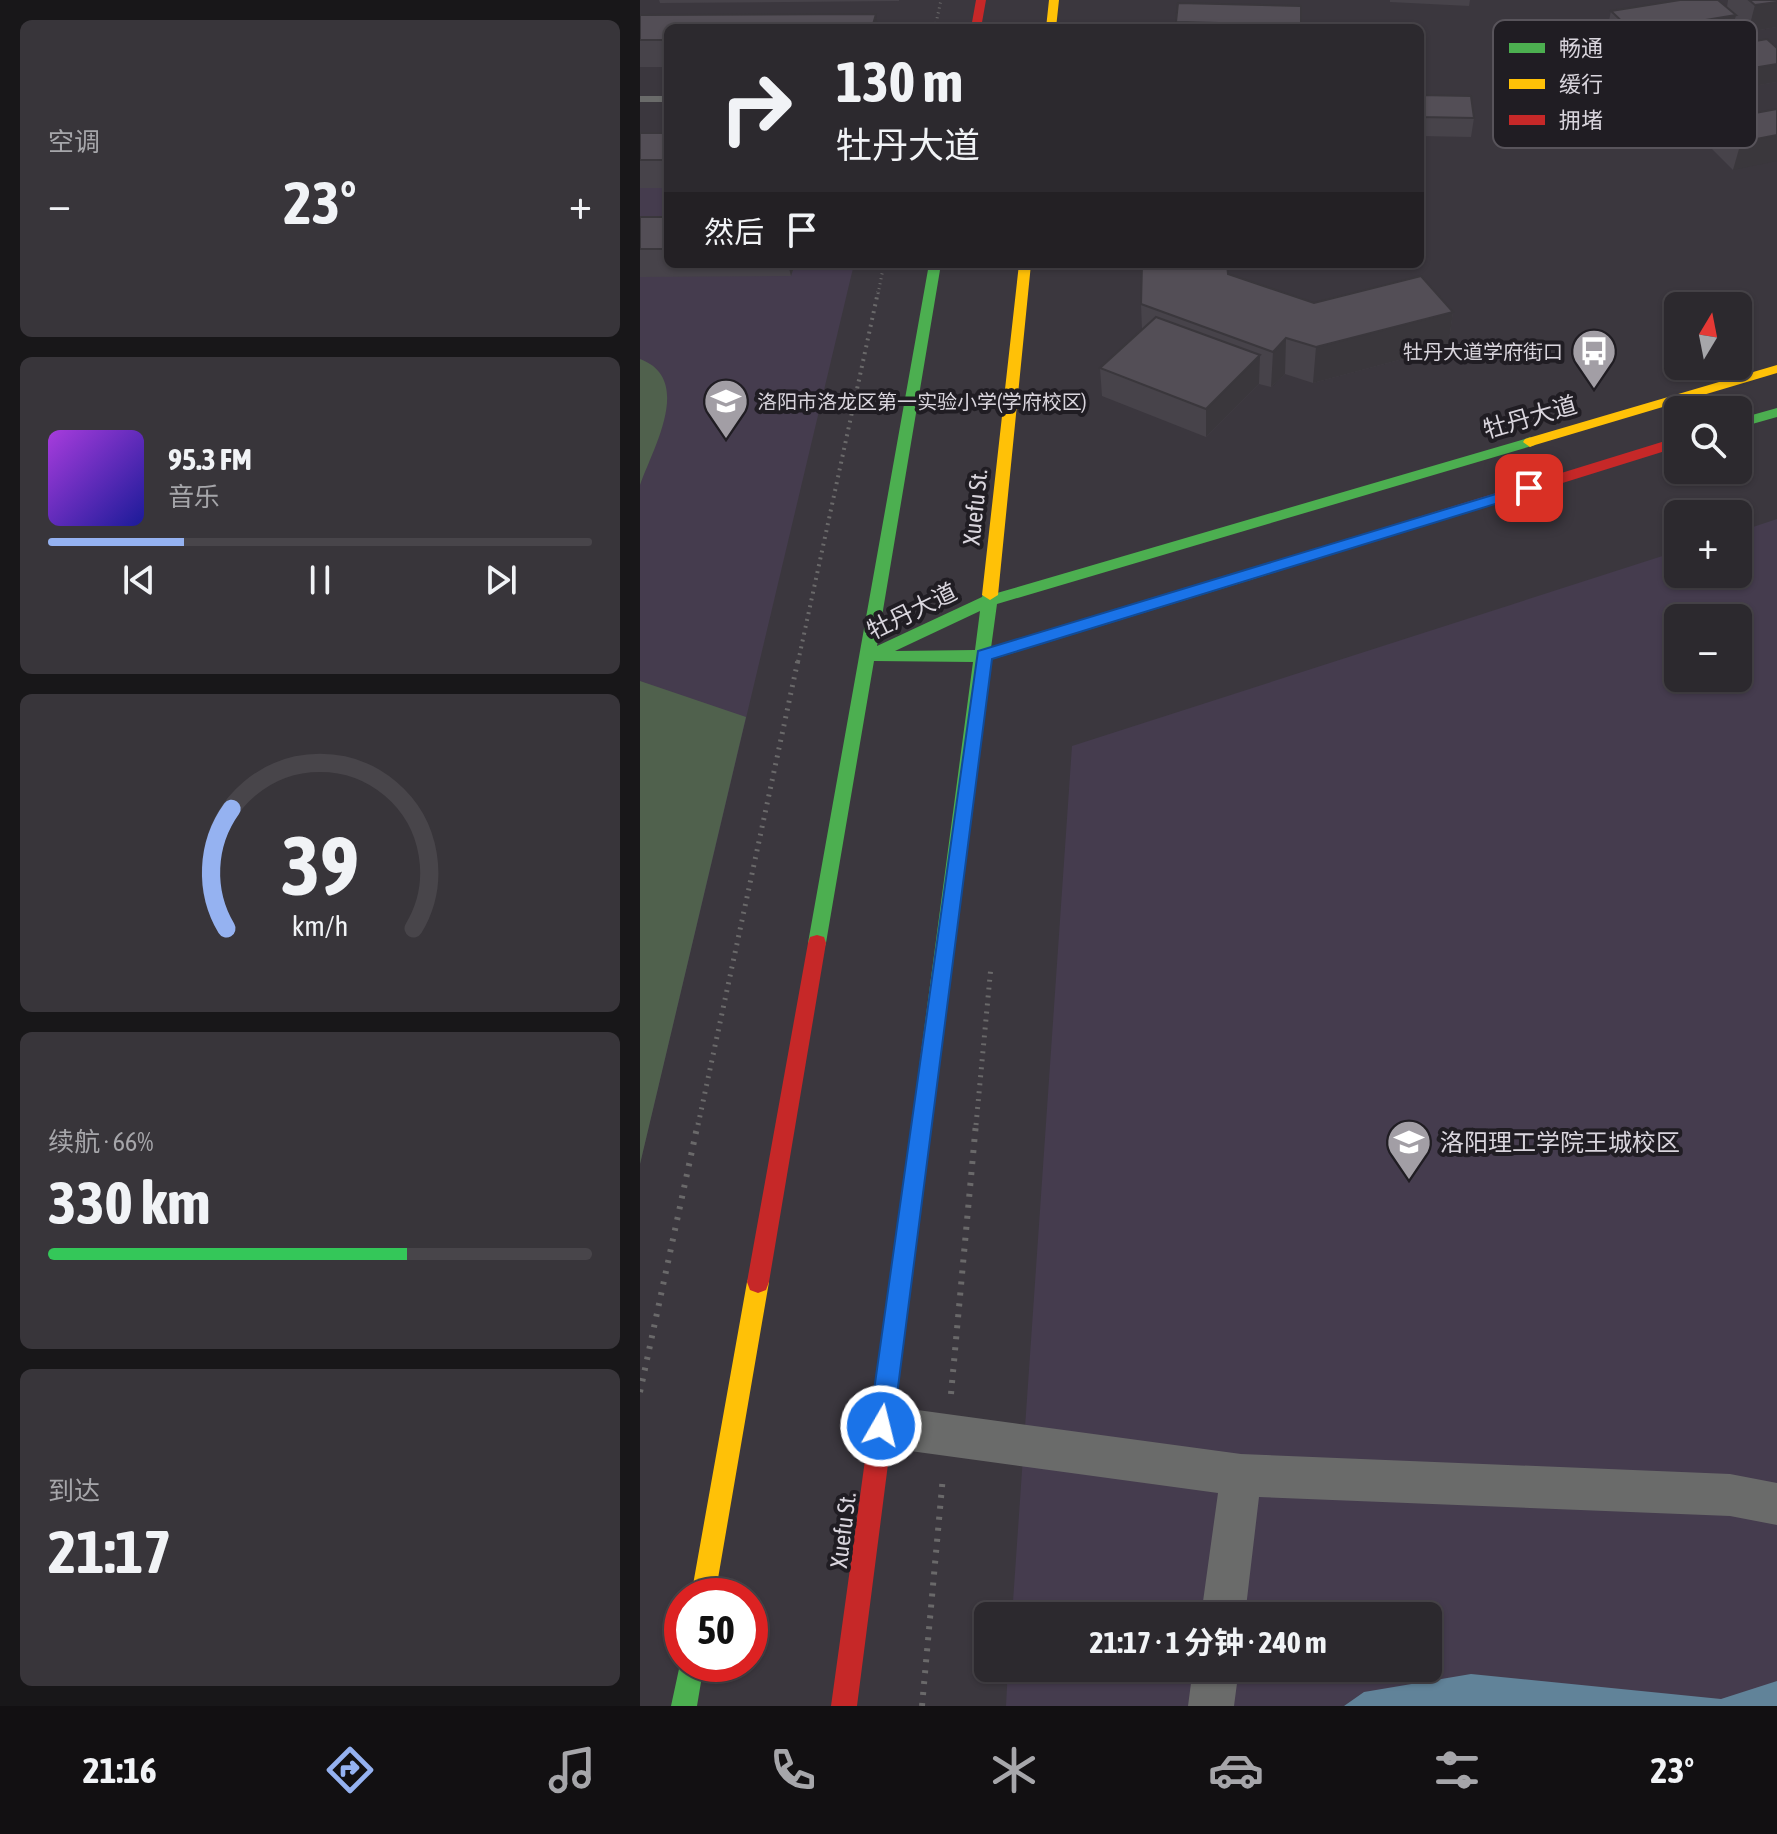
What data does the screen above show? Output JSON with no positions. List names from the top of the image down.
{
  "streets": {
    "main road": ["牡丹大道", "Xuefu St."]
  },
  "crossings": [
    ["牡丹大道", "Xuefu St."]
  ],
  "places": {
    "bus stop": ["牡丹大道学府街口"],
    "school or university": ["洛阳市洛龙区第一实验小学(学府校区)", "洛阳理工学院王城校区"]
  },
  "legend": ["畅通", "缓行", "拥堵"],
  "north": "top",
  "page": {
    "tile": [
      "空调",
      ["续航 · 66%", "330 km"],
      ["到达", "21:17"]
    ],
    "turn": ["130 m", "牡丹大道"],
    "heat": ["−", "23°", "+"],
    "then": "然后",
    "map_buttons": ["+", "−"],
    "song": ["95.3 FM", "音乐"],
    "limit": "50",
    "trip": "21:17 · 1 分钟 · 240 m",
    "tabs": ["21:16", "23°"],
    "gauge": ["39", "km/h"]
  }
}
